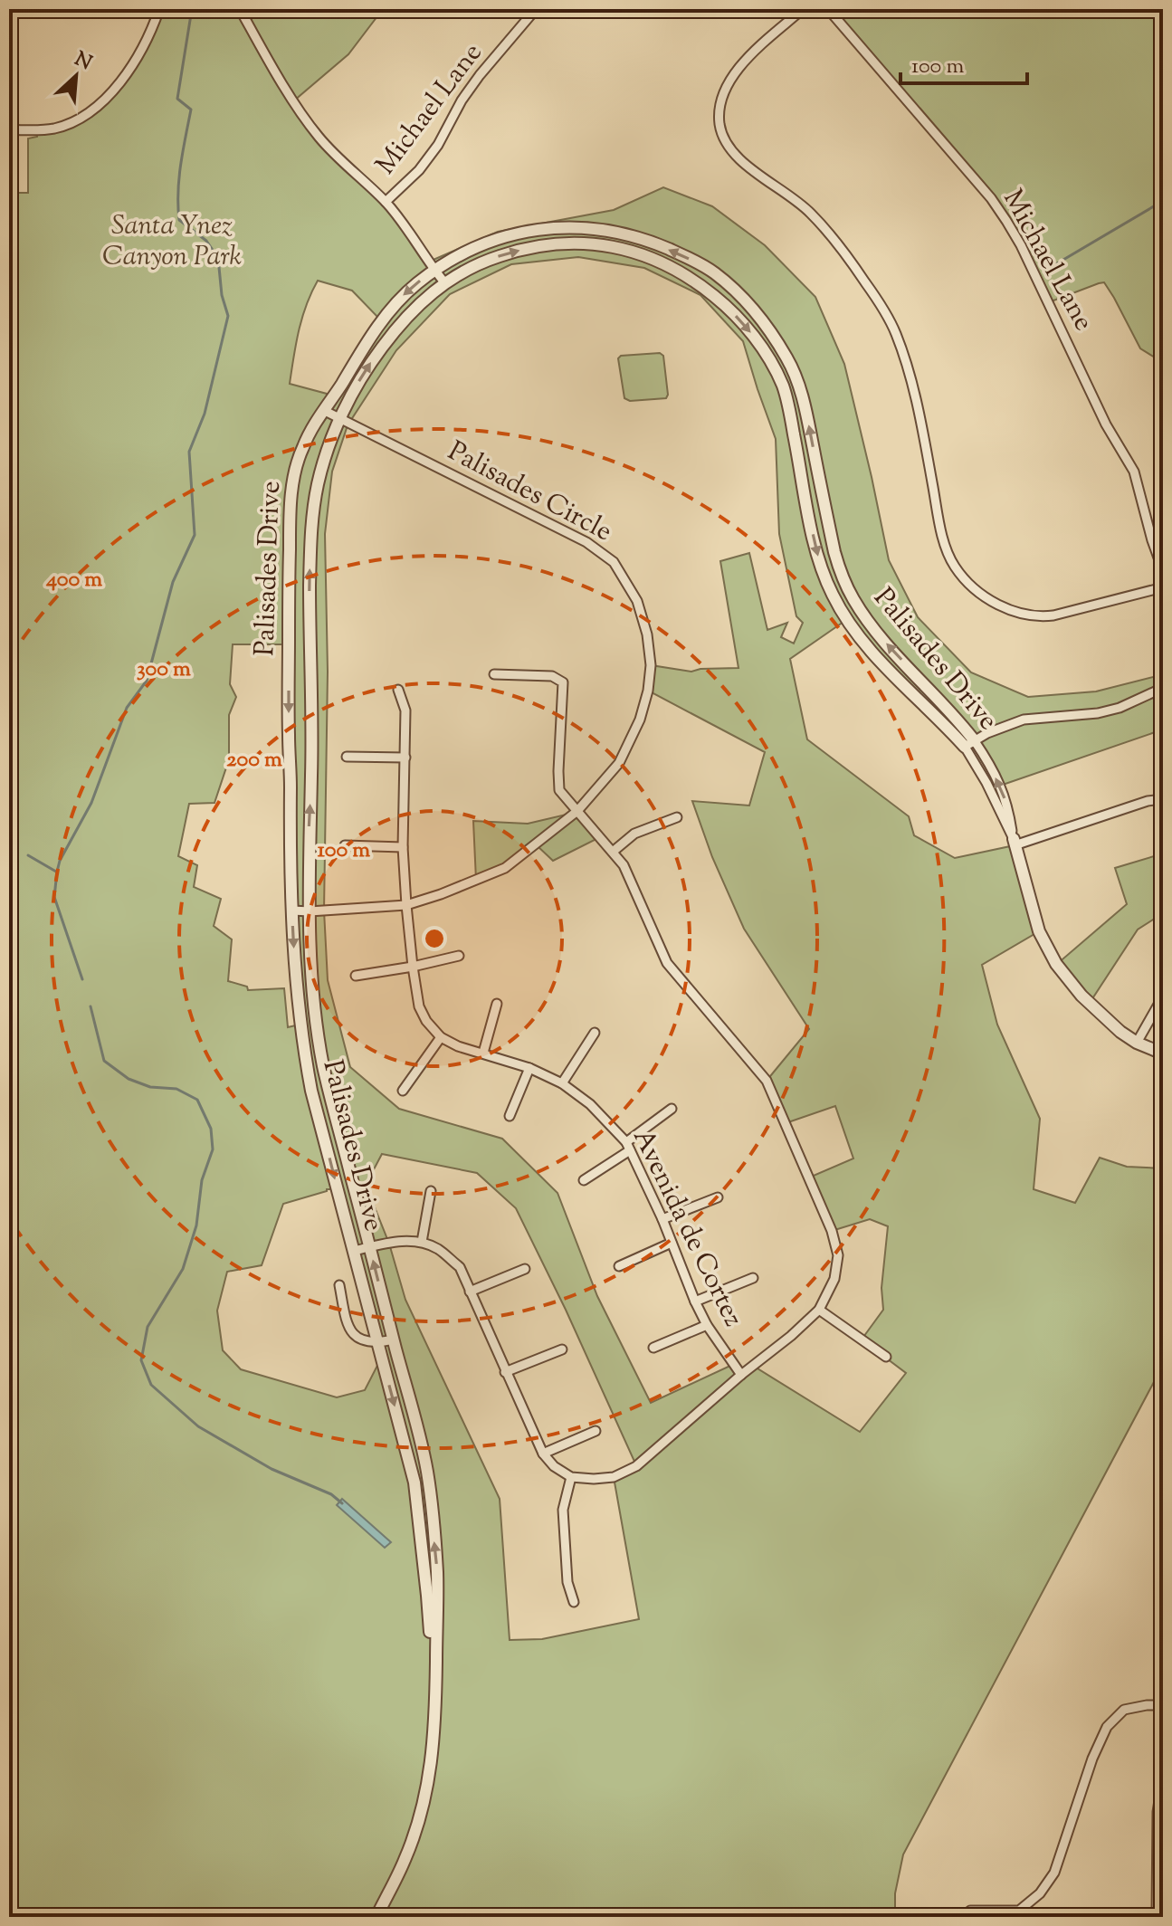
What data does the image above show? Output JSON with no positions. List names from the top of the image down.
{
  "streets": {
    "street": [
      "Michael Lane",
      "Palisades Circle",
      "Palisades Drive",
      "Avenida de Cortez"
    ]
  },
  "crossings": [
    ["Palisades Circle", "Palisades Drive"]
  ],
  "parks": ["Santa Ynez Canyon Park"],
  "scale_bar": "100 m",
  "north": "top right",
  "rings": [
    "400 m",
    "300 m",
    "200 m",
    "100 m"
  ]
}
